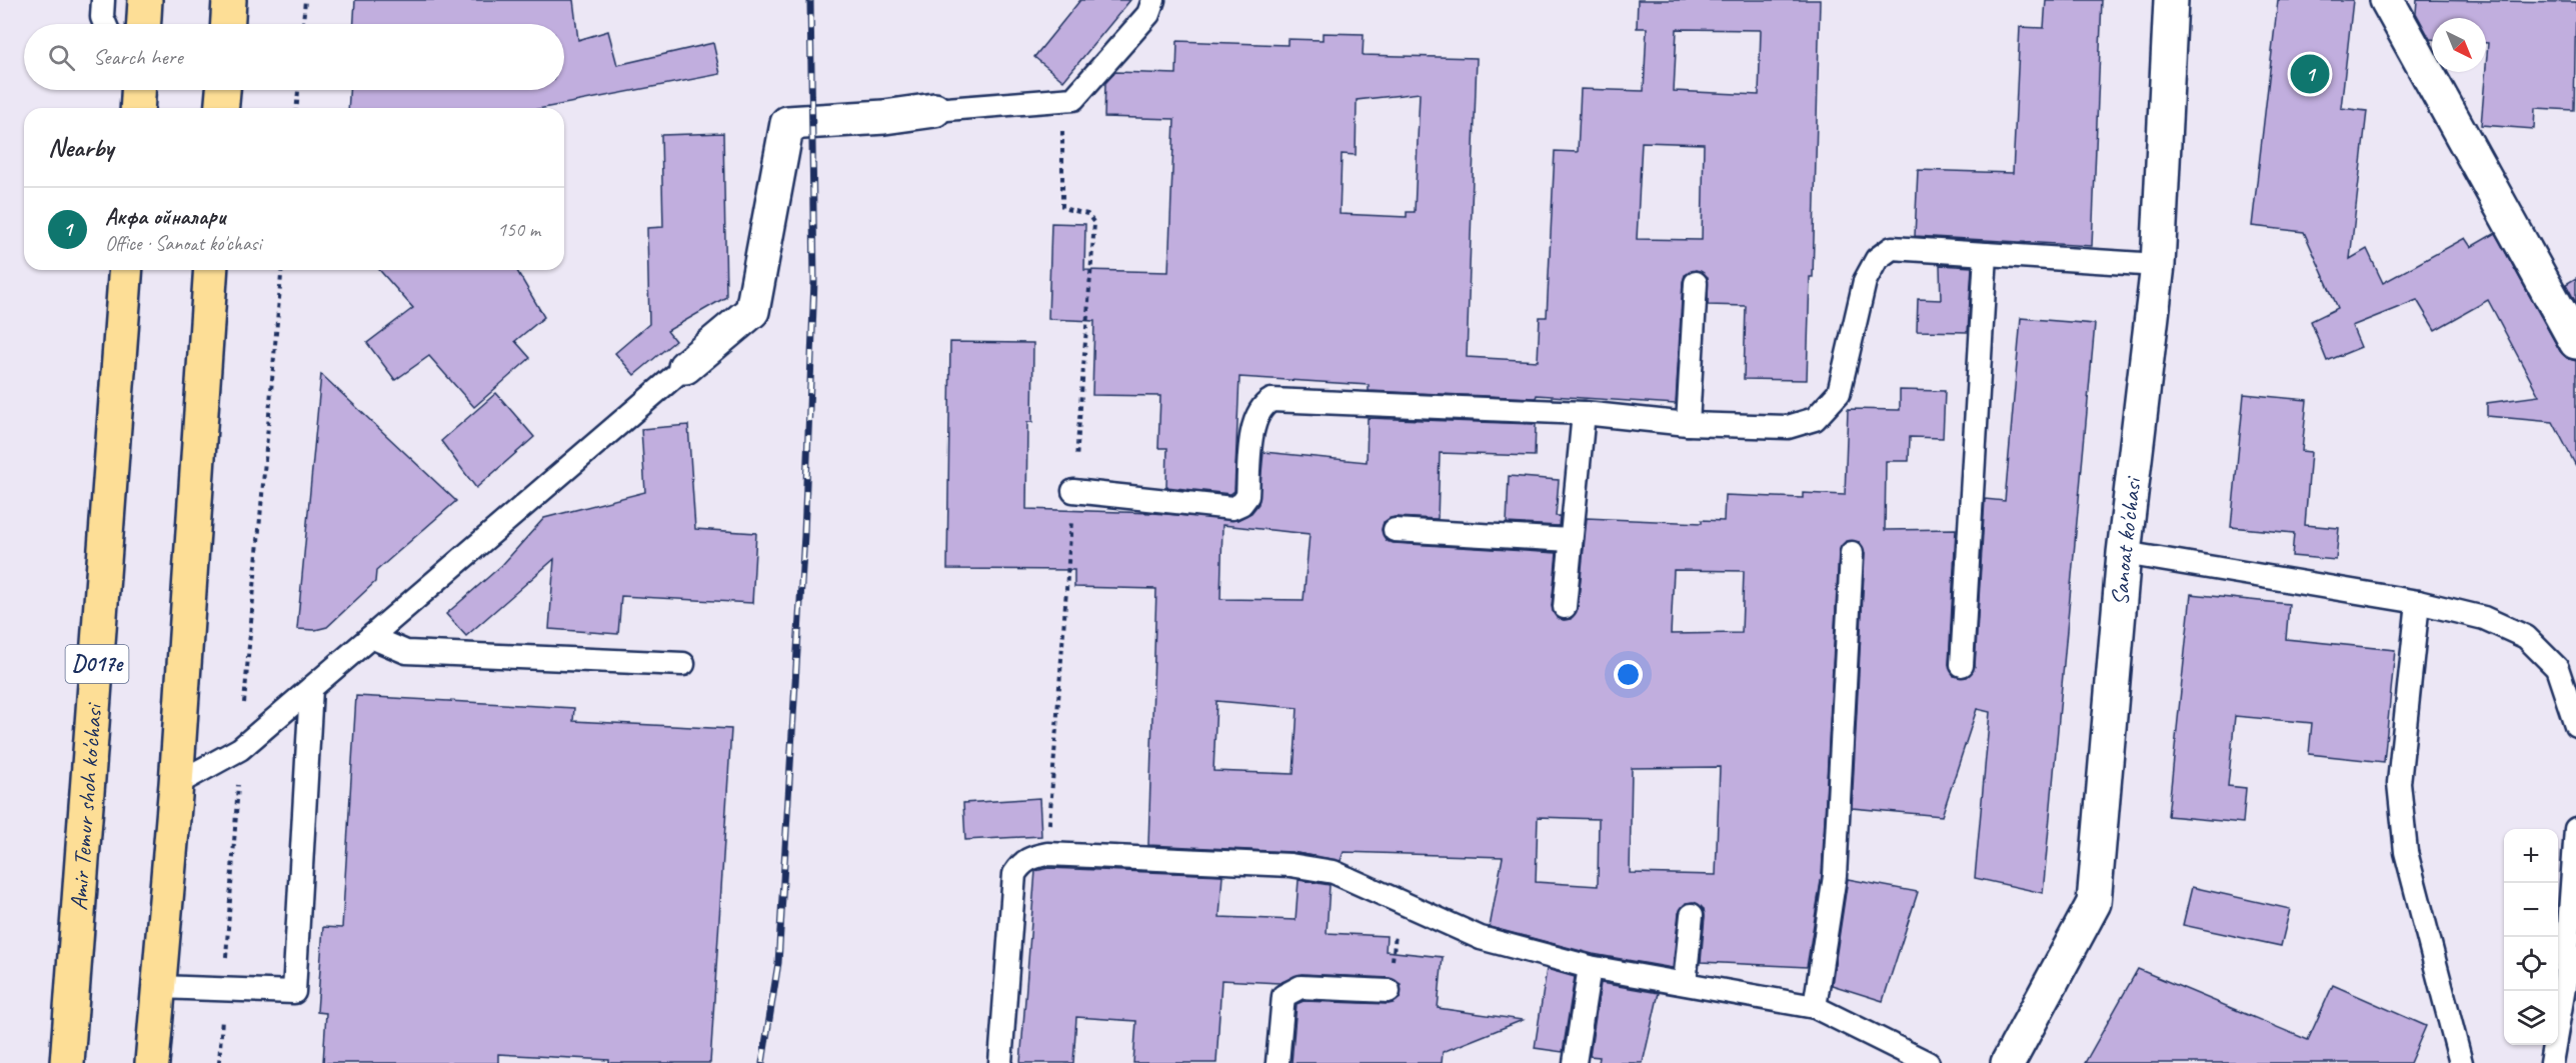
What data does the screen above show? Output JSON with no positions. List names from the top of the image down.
{
  "streets": {
    "main road": ["Sanoat ko'chasi", "D017e", "Amir Temur shoh ko'chasi"]
  },
  "north": "bottom right",
  "page": {
    "search": "Search here",
    "pins": "1",
    "heading": "Nearby",
    "list": [
      {
        "mark": "1",
        "name": "Акфа ойналари",
        "note": "Office · Sanoat ko'chasi",
        "value": "150 m"
      }
    ],
    "map_buttons": ["+", "−"]
  }
}
